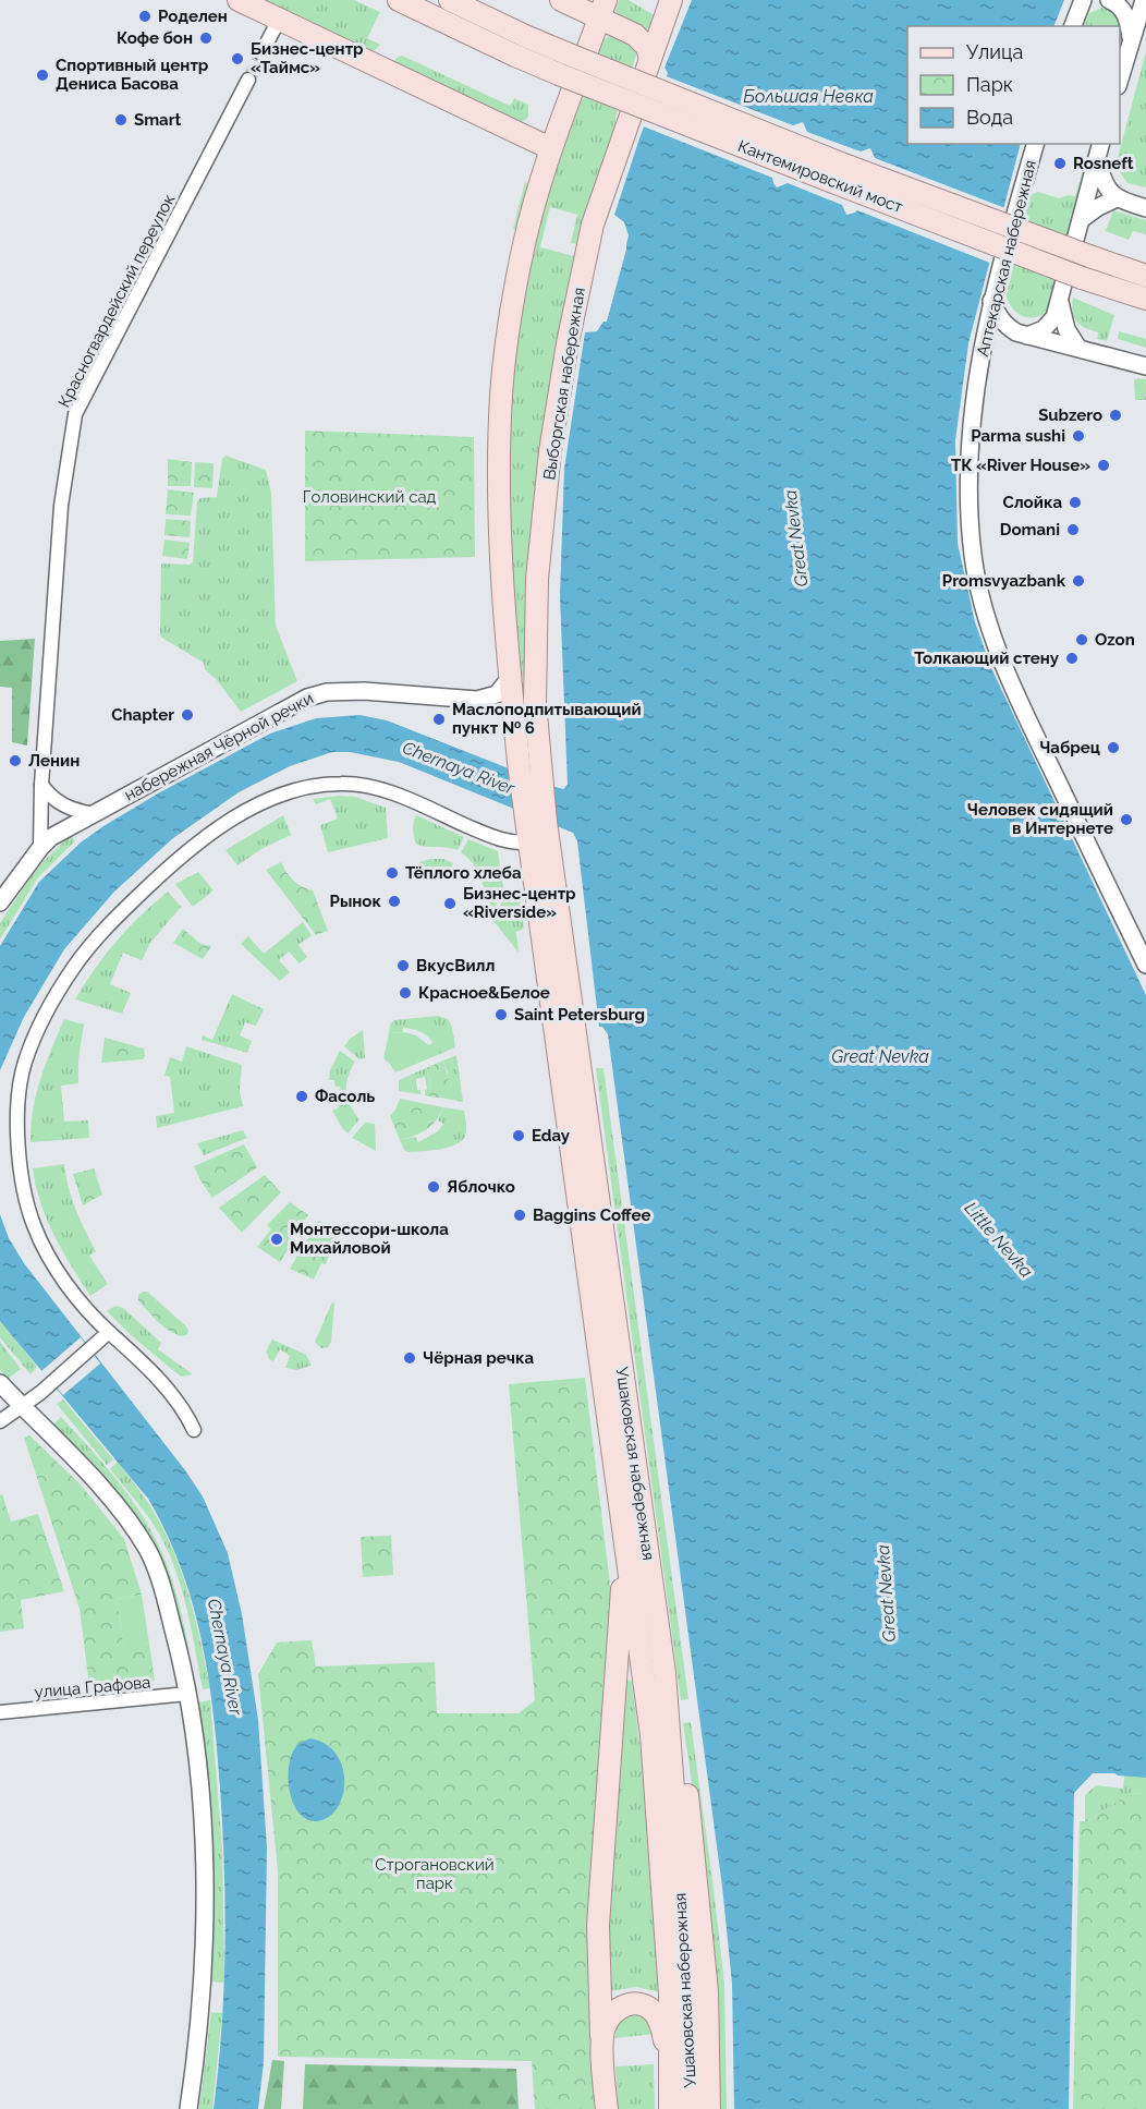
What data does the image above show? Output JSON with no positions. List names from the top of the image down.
{
  "streets": {
    "main road": ["Кантемировский мост", "Выборгская набережная", "Ушаковская набережная"],
    "street": [
      "Аптекарская набережная",
      "Красногвардейский переулок",
      "набережная Чёрной речки",
      "улица Графова"
    ]
  },
  "crossings": [
    ["Красногвардейский переулок", "набережная Чёрной речки"],
    ["Выборгская набережная", "Ушаковская набережная"],
    ["набережная Чёрной речки", "Ушаковская набережная"]
  ],
  "water": [
    "Большая Невка",
    "Great Nevka",
    "Chernaya River",
    "Little Nevka"
  ],
  "parks": ["Головинский сад", "Строгановский парк"],
  "places": [
    "Роделен",
    "Кофе бон",
    "Бизнес-центр «Таймс»",
    "Спортивный центр Дениса Басова",
    "Smart",
    "Rosneft",
    "Subzero",
    "Parma sushi",
    "ТК «River House»",
    "Слойка",
    "Domani",
    "Promsvyazbank",
    "Ozon",
    "Толкающий стену",
    "Chapter",
    "Маслоподпитывающий пункт № 6",
    "Чабрец",
    "Ленин",
    "Человек сидящий в Интернете",
    "Тёплого хлеба",
    "Рынок",
    "Бизнес-центр «Riverside»",
    "ВкусВилл",
    "Красное&Белое",
    "Saint Petersburg",
    "Фасоль",
    "Eday",
    "Яблочко",
    "Baggins Coffee",
    "Монтессори-школа Михайловой",
    "Чёрная речка"
  ],
  "legend": ["Улица", "Парк", "Вода"]
}
